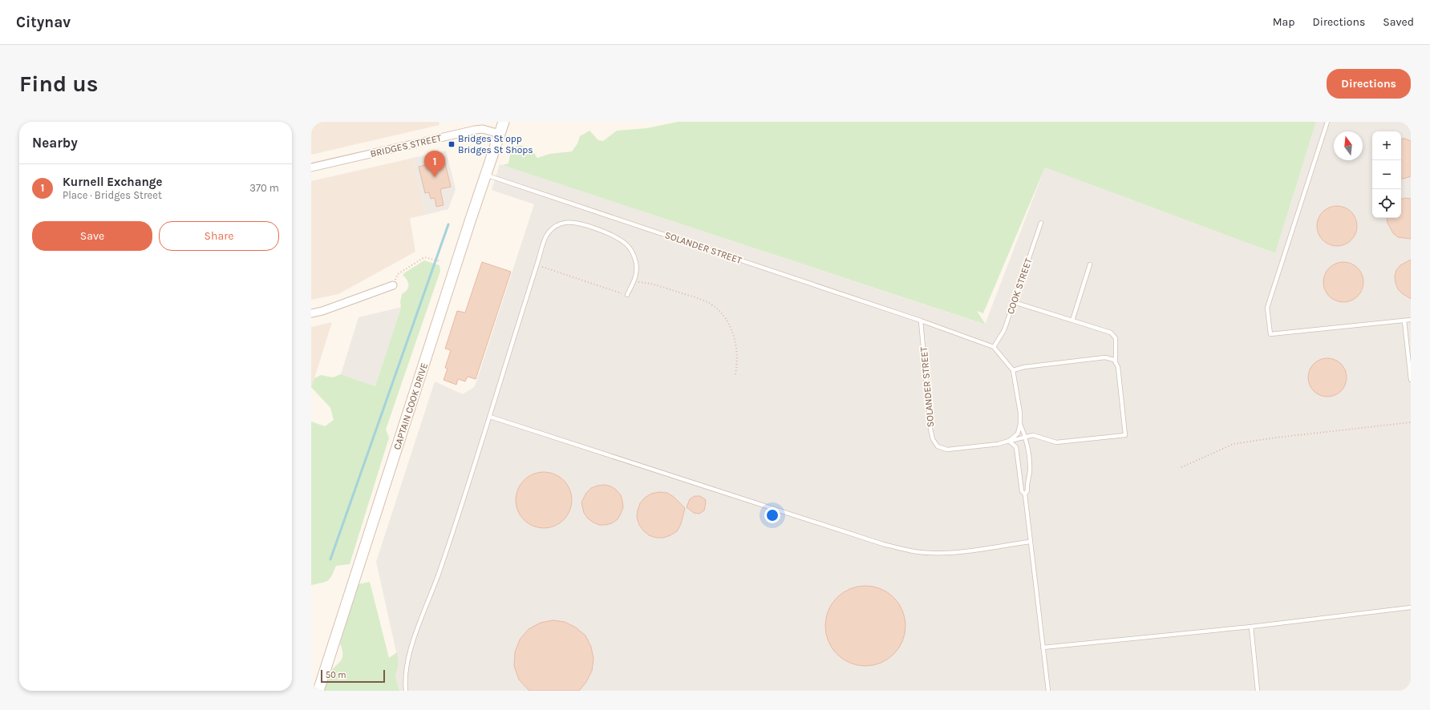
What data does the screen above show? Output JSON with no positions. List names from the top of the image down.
{
  "streets": {
    "main road": ["CAPTAIN COOK DRIVE"],
    "street": ["BRIDGES STREET"],
    "lane": ["SOLANDER STREET", "COOK STREET"]
  },
  "crossings": [
    ["BRIDGES STREET", "CAPTAIN COOK DRIVE"],
    ["SOLANDER STREET", "COOK STREET"],
    ["SOLANDER STREET", "CAPTAIN COOK DRIVE"]
  ],
  "places": {
    "transit": ["Bridges St opp Bridges St Shops"]
  },
  "scale_bar": "50 m",
  "north": "top",
  "page": {
    "header": "Citynav",
    "nav": ["Map", "Directions", "Saved"],
    "buttons": [
      "Directions",
      ["Save", "Share"]
    ],
    "title": "Find us",
    "heading": "Nearby",
    "map_buttons": ["+", "−"],
    "pins": "1",
    "list": [
      {
        "mark": "1",
        "name": "Kurnell Exchange",
        "note": "Place · Bridges Street",
        "value": "370 m"
      }
    ],
    "scale": "50 m"
  }
}
